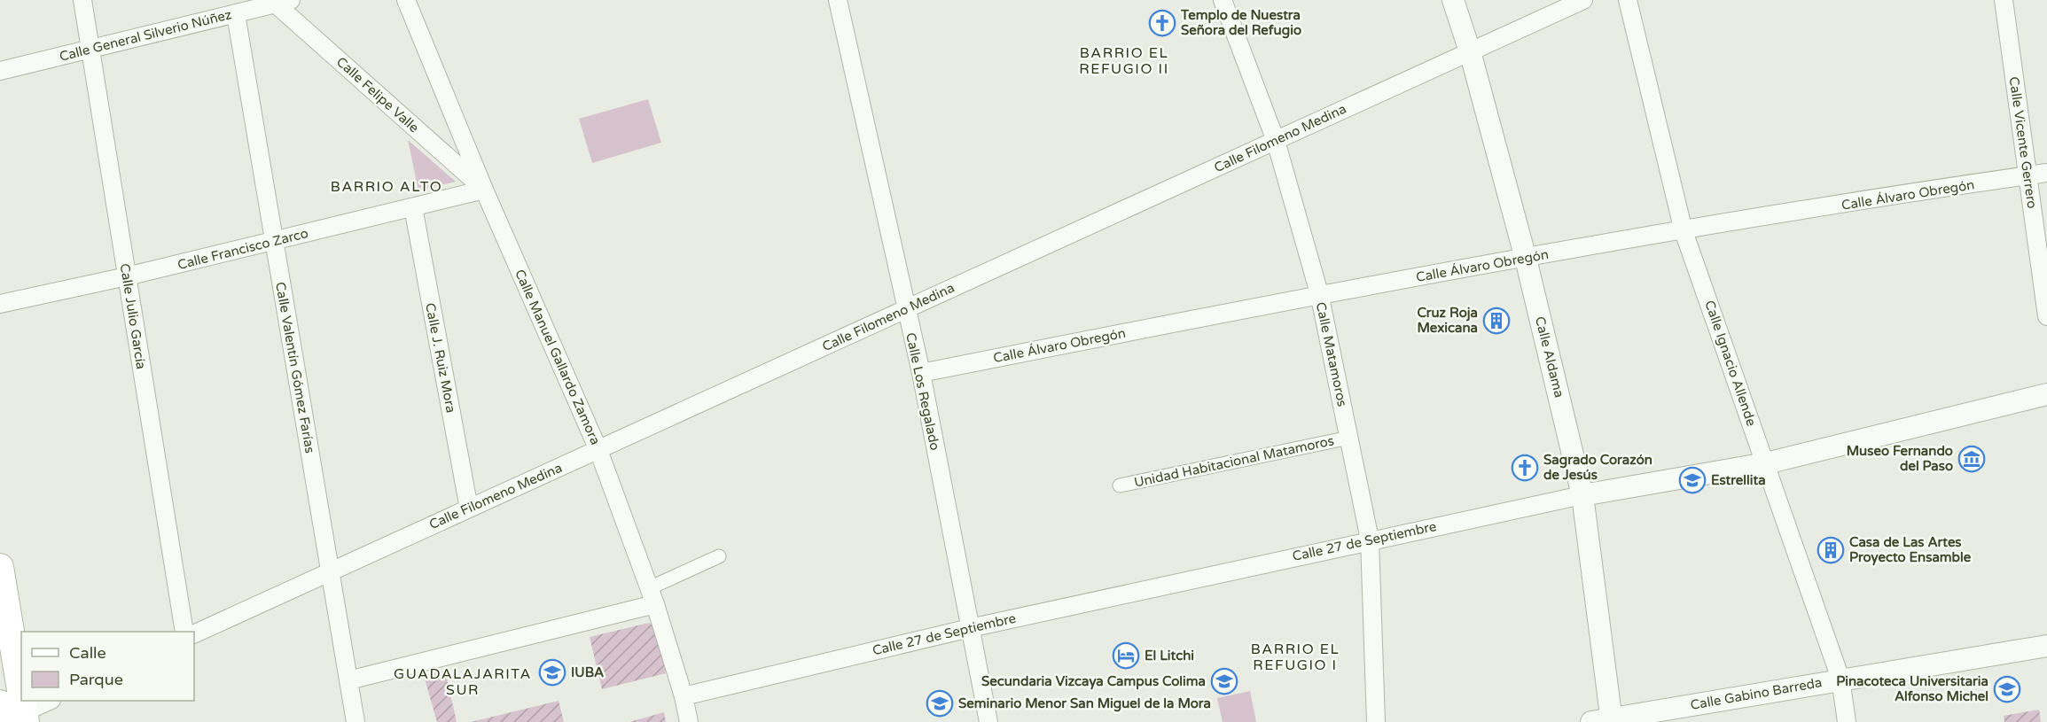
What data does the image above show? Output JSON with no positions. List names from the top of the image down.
{
  "streets": {
    "street": [
      "Calle General Silverio Núñez",
      "Calle Felipe Valle",
      "Calle Filomeno Medina",
      "Calle Vicente Gerrero",
      "Calle Álvaro Obregón",
      "Calle Francisco Zarco",
      "Calle Julio García",
      "Calle Matamoros",
      "Calle Manuel Gallardo Zamora",
      "Calle Aldama",
      "Calle J. Ruiz Mora",
      "Calle Ignacio Allende",
      "Calle Valentín Gómez Farías",
      "Calle Los Regalado",
      "Unidad Habitacional Matamoros",
      "Calle 27 de Septiembre",
      "Calle Gabino Barreda"
    ]
  },
  "crossings": [
    ["Calle General Silverio Núñez", "Calle Felipe Valle"],
    ["Calle General Silverio Núñez", "Calle Julio García"],
    ["Calle General Silverio Núñez", "Calle Valentín Gómez Farías"],
    ["Calle Felipe Valle", "Calle Francisco Zarco"],
    ["Calle Felipe Valle", "Calle Manuel Gallardo Zamora"],
    ["Calle Filomeno Medina", "Calle Matamoros"],
    ["Calle Filomeno Medina", "Calle Manuel Gallardo Zamora"],
    ["Calle Filomeno Medina", "Calle Aldama"],
    ["Calle Filomeno Medina", "Calle J. Ruiz Mora"],
    ["Calle Filomeno Medina", "Calle Valentín Gómez Farías"],
    ["Calle Filomeno Medina", "Calle Los Regalado"],
    ["Calle Vicente Gerrero", "Calle Álvaro Obregón"],
    ["Calle Álvaro Obregón", "Calle Matamoros"],
    ["Calle Álvaro Obregón", "Calle Aldama"],
    ["Calle Álvaro Obregón", "Calle Ignacio Allende"],
    ["Calle Álvaro Obregón", "Calle Los Regalado"],
    ["Calle Francisco Zarco", "Calle Julio García"],
    ["Calle Francisco Zarco", "Calle Manuel Gallardo Zamora"],
    ["Calle Francisco Zarco", "Calle J. Ruiz Mora"],
    ["Calle Francisco Zarco", "Calle Valentín Gómez Farías"],
    ["Calle Matamoros", "Unidad Habitacional Matamoros"],
    ["Calle Matamoros", "Calle 27 de Septiembre"],
    ["Calle Manuel Gallardo Zamora", "Calle 27 de Septiembre"],
    ["Calle Aldama", "Calle 27 de Septiembre"],
    ["Calle Aldama", "Calle Gabino Barreda"],
    ["Calle Ignacio Allende", "Calle 27 de Septiembre"],
    ["Calle Ignacio Allende", "Calle Gabino Barreda"],
    ["Calle Los Regalado", "Calle 27 de Septiembre"]
  ],
  "districts": [
    "BARRIO EL REFUGIO II",
    "BARRIO ALTO",
    "BARRIO EL REFUGIO I",
    "GUADALAJARITA SUR"
  ],
  "places": {
    "church": ["Templo de Nuestra Señora del Refugio", "Sagrado Corazón de Jesús"],
    "building": ["Cruz Roja Mexicana", "Casa de Las Artes Proyecto Ensamble"],
    "museum": ["Museo Fernando del Paso"],
    "school or university": [
      "Estrellita",
      "IUBA",
      "Secundaria Vizcaya Campus Colima",
      "Pinacoteca Universitaria Alfonso Michel",
      "Seminario Menor San Miguel de la Mora"
    ],
    "hotel": ["El Litchi"]
  },
  "legend": ["Calle", "Parque"]
}
